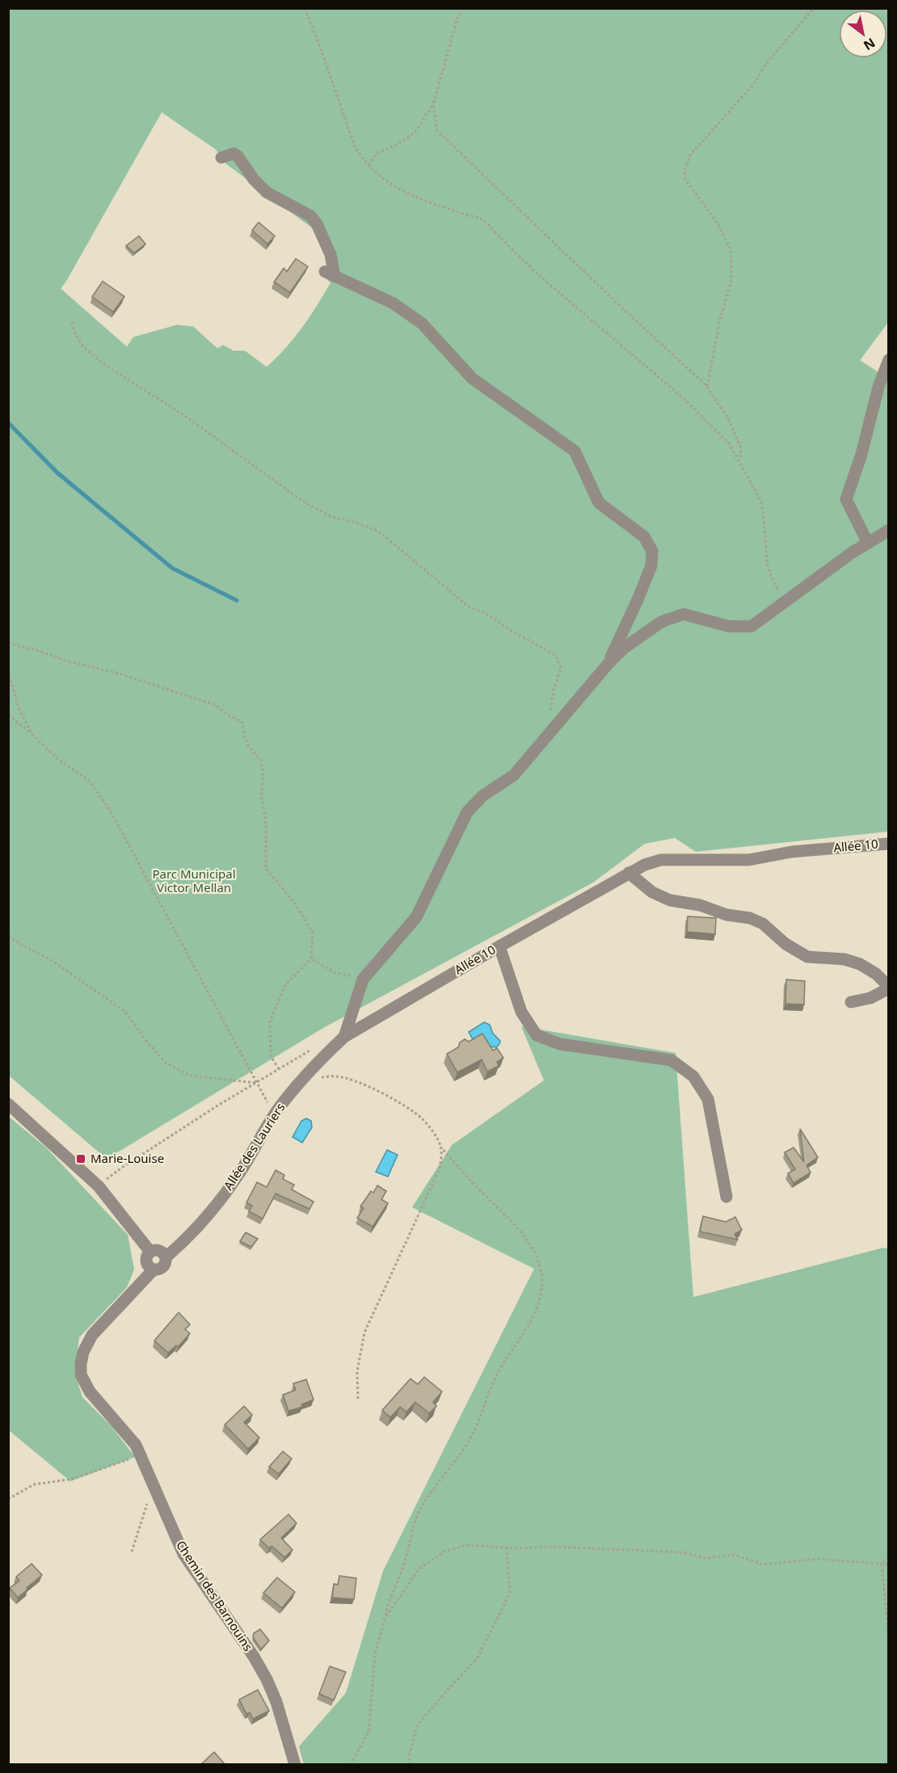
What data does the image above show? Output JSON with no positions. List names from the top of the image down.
{
  "streets": {
    "street": ["Allée 10", "Allée des Lauriers", "Chemin des Barnouins"]
  },
  "crossings": [
    ["Allée 10", "Allée des Lauriers"],
    ["Allée des Lauriers", "Chemin des Barnouins"]
  ],
  "parks": ["Parc Municipal Victor Mellan"],
  "places": {
    "transit": ["Marie-Louise"]
  },
  "north": "bottom right"
}
